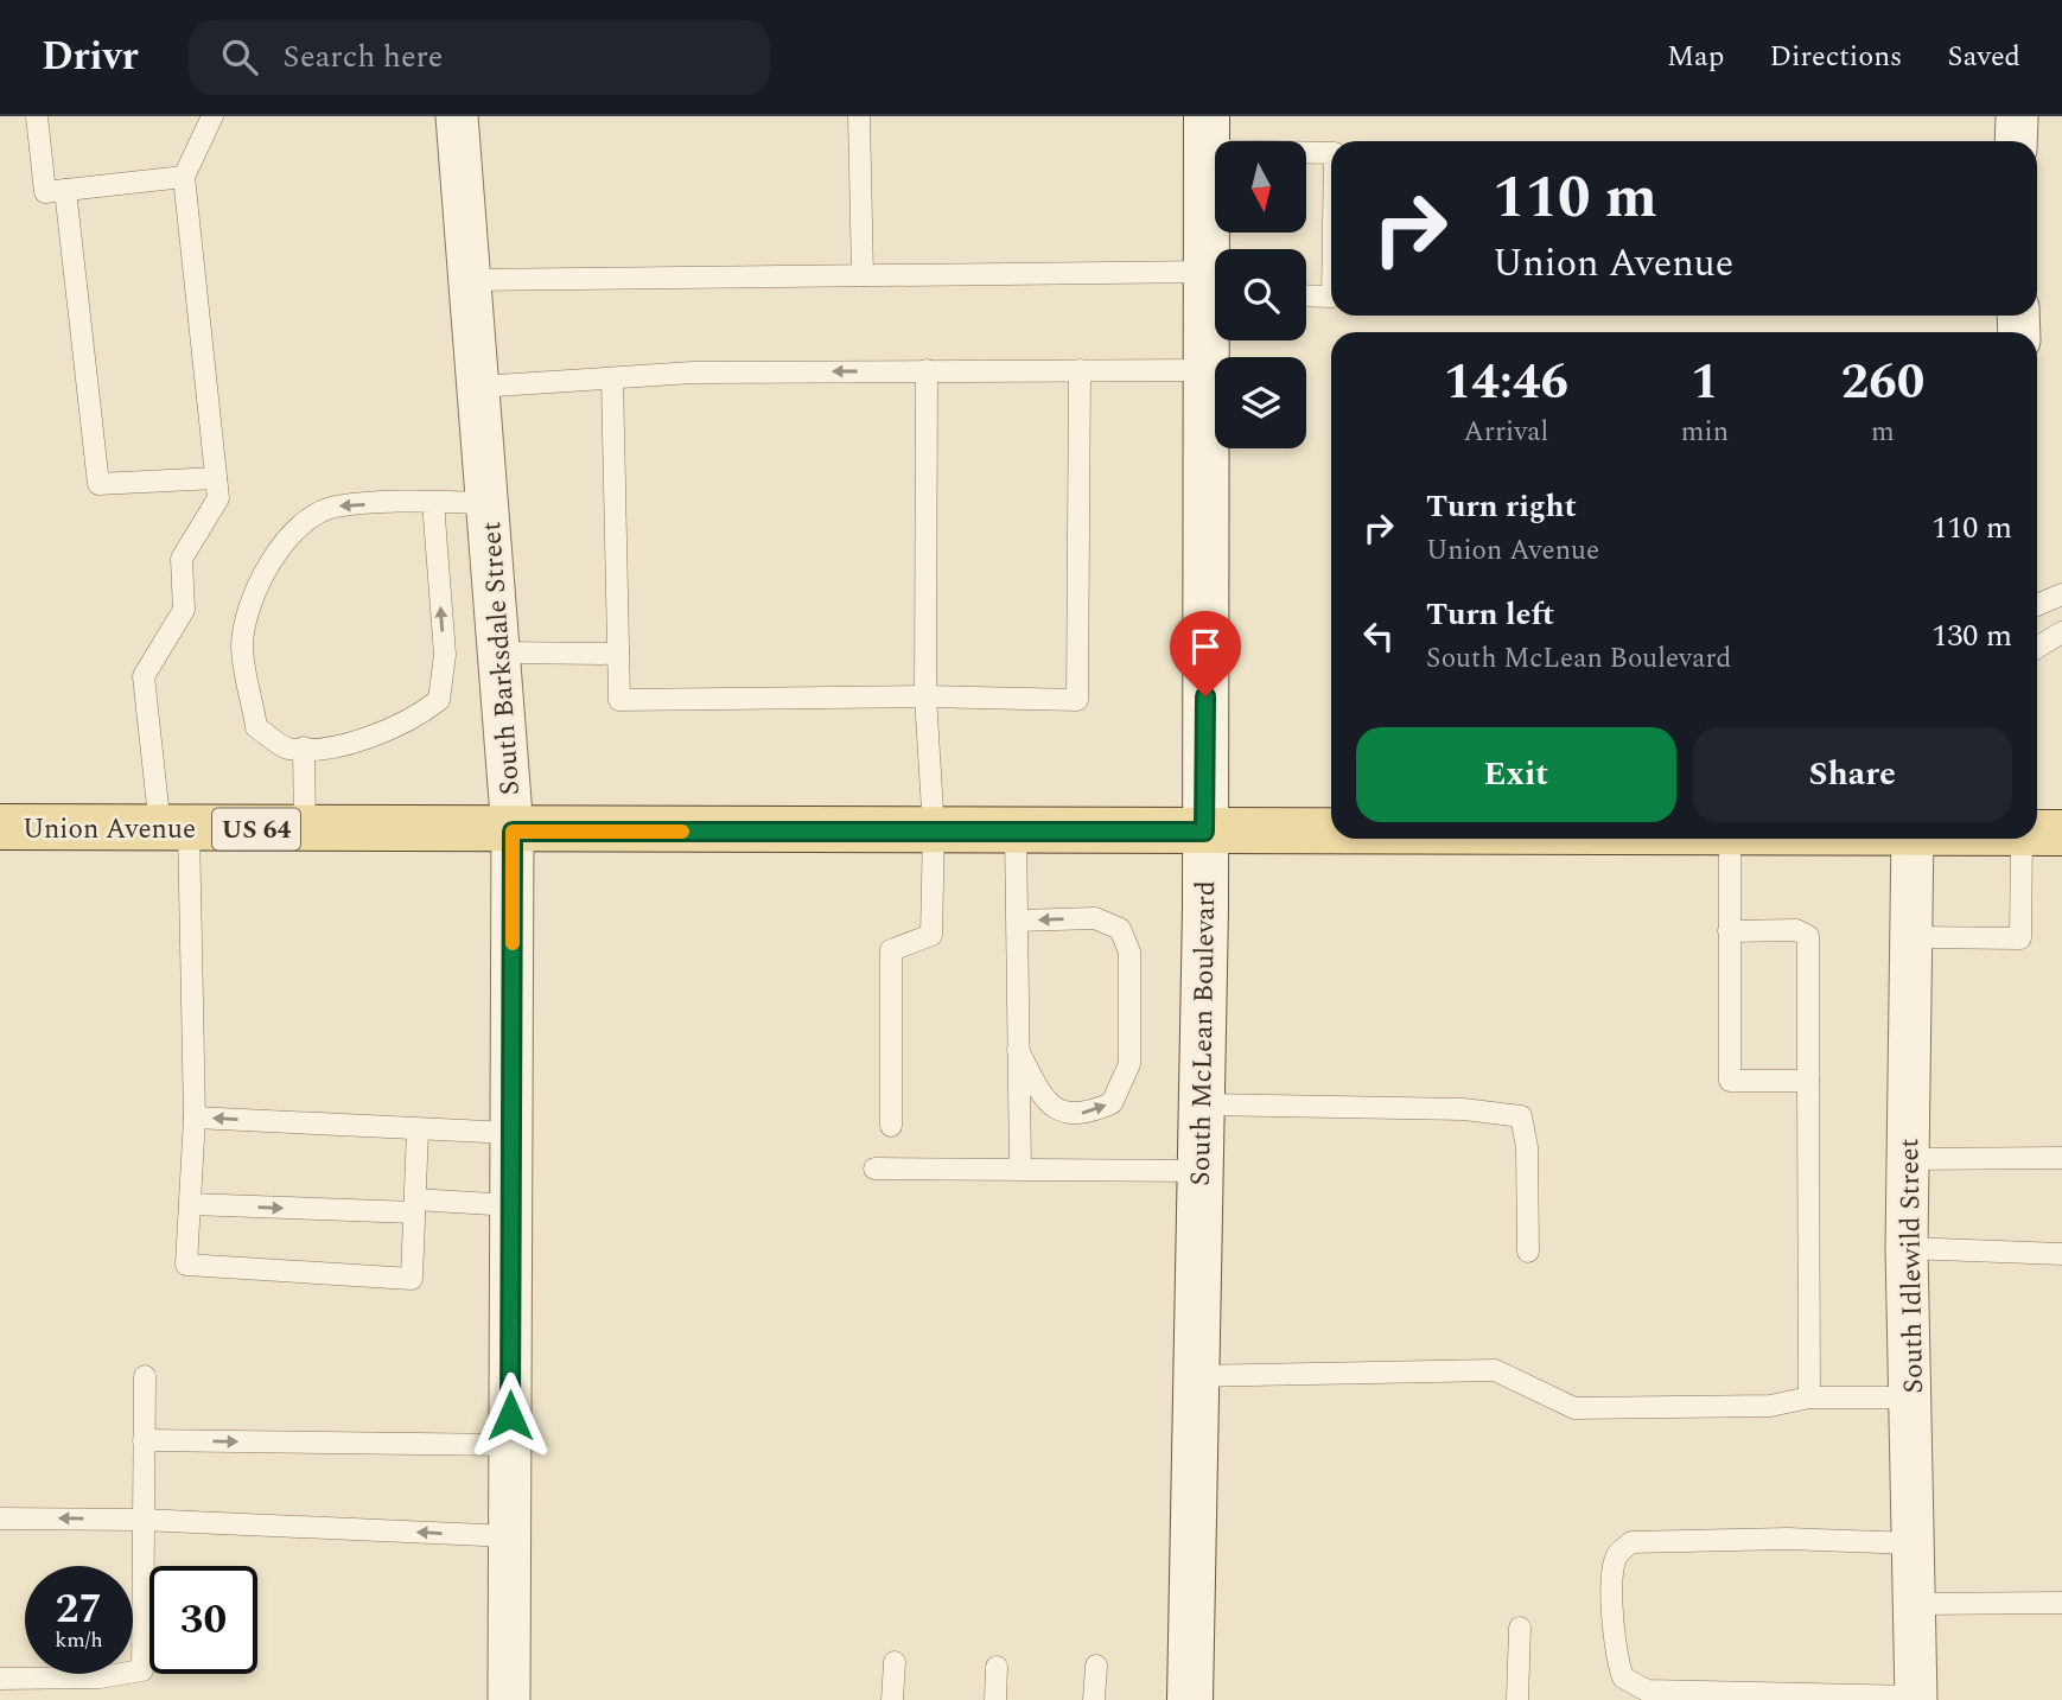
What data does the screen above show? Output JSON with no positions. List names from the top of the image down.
{
  "streets": {
    "main road": ["Union Avenue", "US 64", "South McLean Boulevard"],
    "street": ["South Barksdale Street", "South Idlewild Street"]
  },
  "crossings": [
    ["South Barksdale Street", "Union Avenue"],
    ["Union Avenue", "South McLean Boulevard"]
  ],
  "north": "bottom",
  "page": {
    "header": "Drivr",
    "search": "Search here",
    "nav": ["Map", "Directions", "Saved"],
    "turn": ["110 m", "Union Avenue"],
    "eta": [
      "14:46",
      "Arrival",
      "1",
      "min",
      "260",
      "m"
    ],
    "list": [
      {
        "name": "Turn right",
        "note": "Union Avenue",
        "value": "110 m"
      },
      {
        "name": "Turn left",
        "note": "South McLean Boulevard",
        "value": "130 m"
      }
    ],
    "buttons": ["Exit", "Share"],
    "speed": "27 km/h",
    "limit": "30"
  }
}
